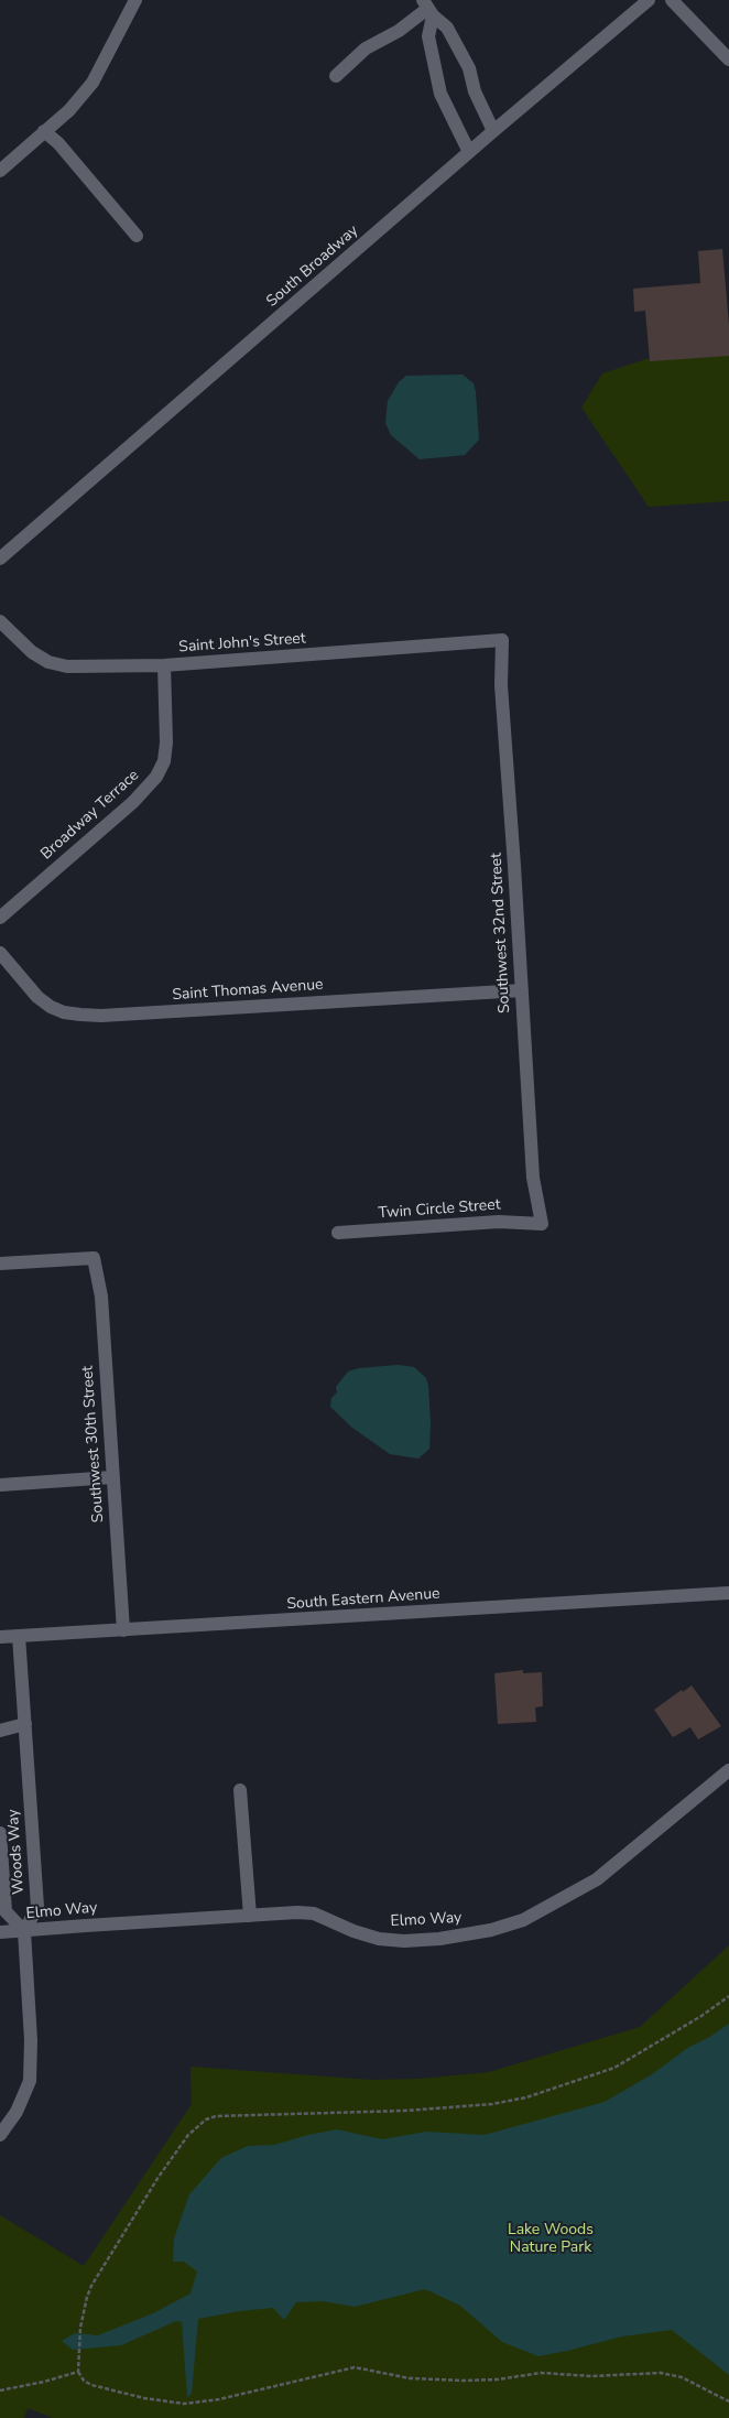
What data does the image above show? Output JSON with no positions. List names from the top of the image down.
{
  "streets": {
    "street": [
      "South Broadway",
      "Saint John's Street",
      "Broadway Terrace",
      "Southwest 32nd Street",
      "Saint Thomas Avenue",
      "Twin Circle Street",
      "Southwest 30th Street",
      "South Eastern Avenue",
      "Woods Way",
      "Elmo Way"
    ]
  },
  "crossings": [
    ["Saint John's Street", "Broadway Terrace"],
    ["Saint John's Street", "Southwest 32nd Street"],
    ["Southwest 32nd Street", "Saint Thomas Avenue"],
    ["Southwest 32nd Street", "Twin Circle Street"],
    ["Southwest 30th Street", "South Eastern Avenue"],
    ["South Eastern Avenue", "Woods Way"],
    ["Woods Way", "Elmo Way"]
  ],
  "parks": ["Lake Woods Nature Park"]
}
